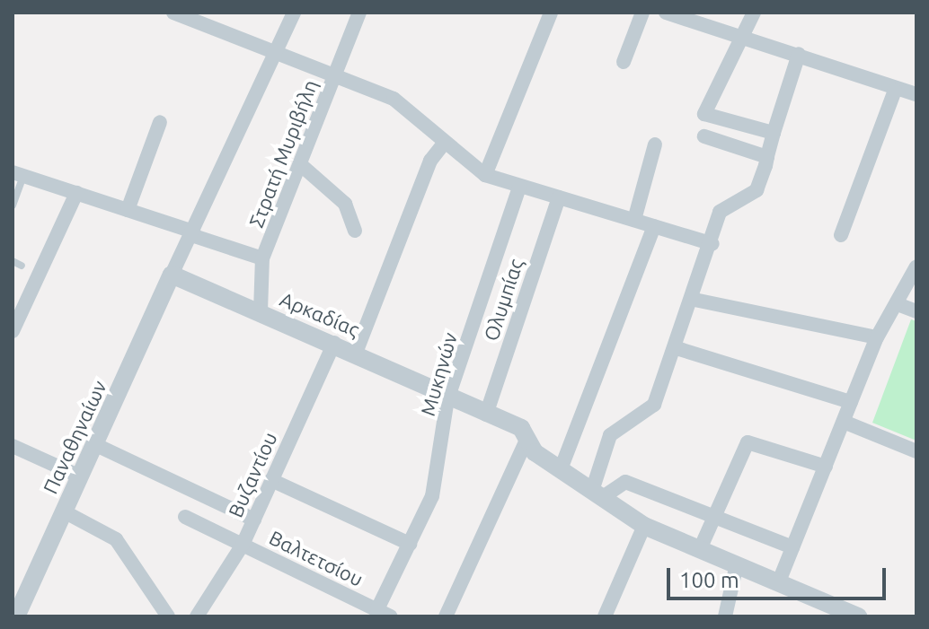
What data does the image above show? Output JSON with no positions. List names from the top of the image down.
{
  "streets": {
    "street": [
      "Στρατή Μυριβήλη",
      "Ολυμπίας",
      "Αρκαδίας",
      "Μυκηνών",
      "Παναθηναίων",
      "Βυζαντίου",
      "Βαλτετσίου"
    ]
  },
  "crossings": [
    ["Στρατή Μυριβήλη", "Αρκαδίας"],
    ["Ολυμπίας", "Αρκαδίας"],
    ["Αρκαδίας", "Μυκηνών"],
    ["Αρκαδίας", "Παναθηναίων"],
    ["Αρκαδίας", "Βυζαντίου"],
    ["Μυκηνών", "Βαλτετσίου"],
    ["Βυζαντίου", "Βαλτετσίου"]
  ],
  "scale_bar": "100 m"
}
